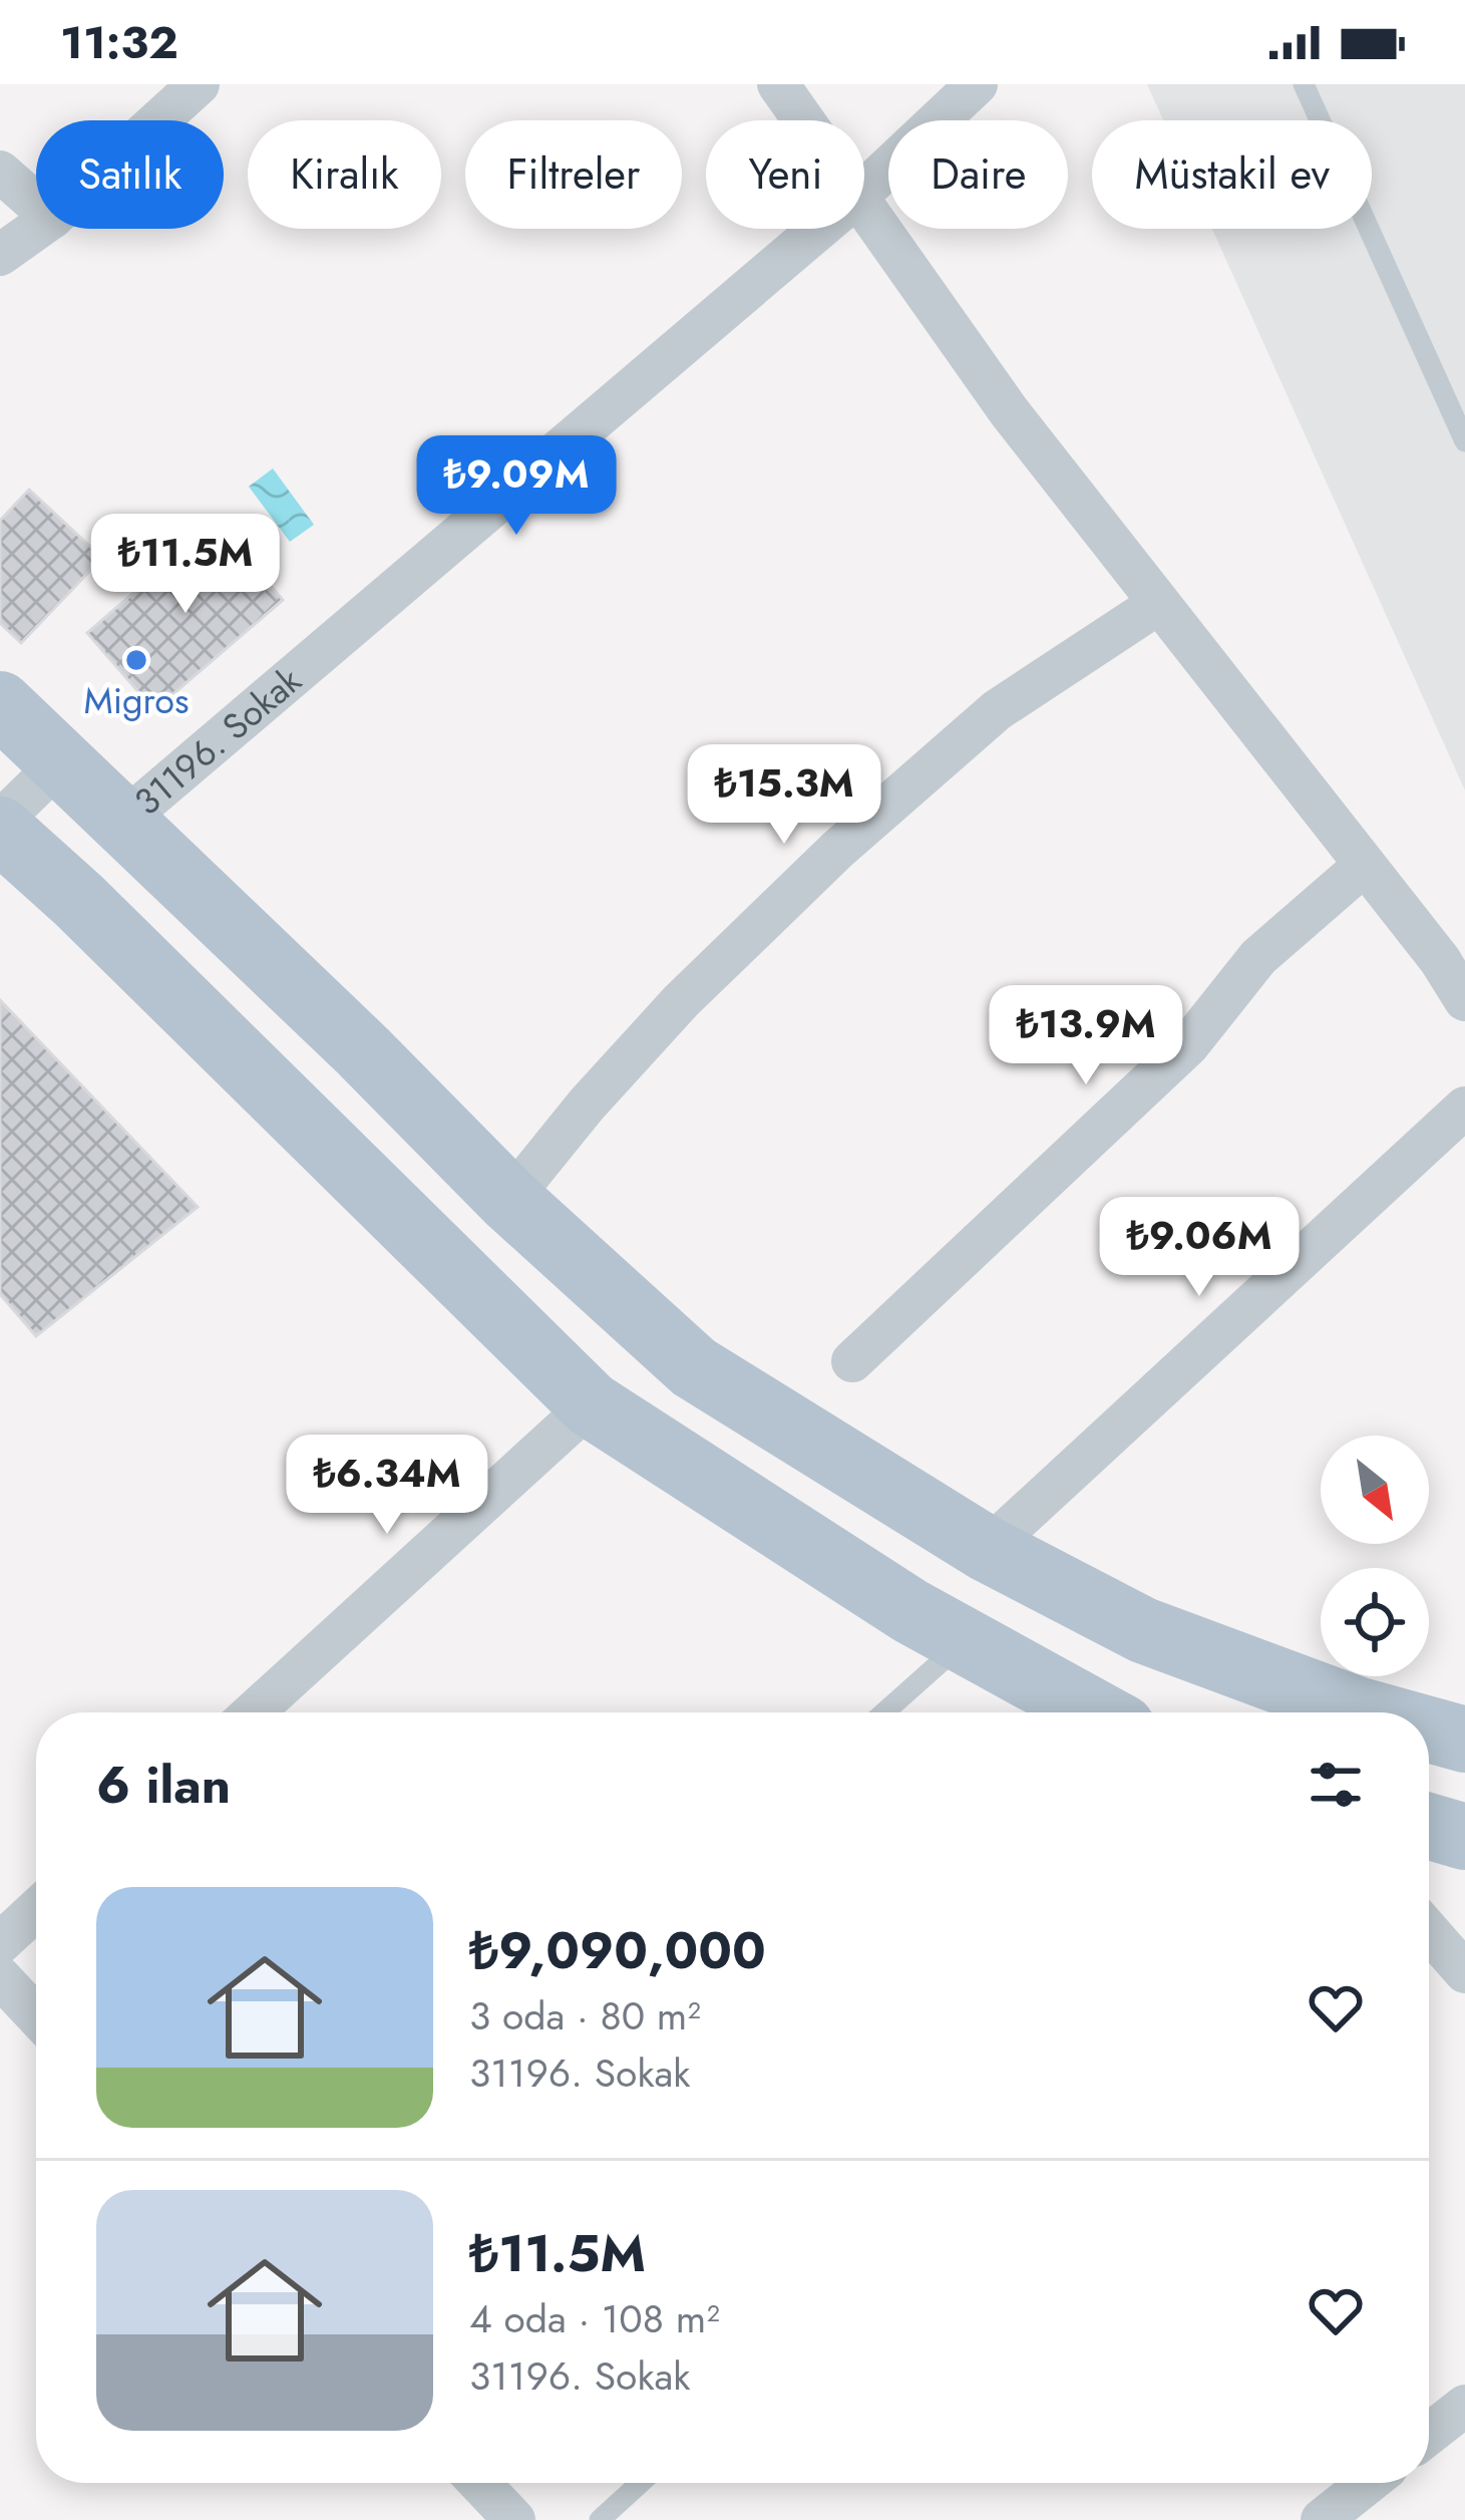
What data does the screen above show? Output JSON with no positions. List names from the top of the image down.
{
  "streets": {
    "street": ["31196. Sokak"]
  },
  "places": ["Migros"],
  "north": "bottom right",
  "page": {
    "status": "11:32",
    "chip": [
      "Satılık",
      "Kiralık",
      "Filtreler",
      "Yeni",
      "Daire",
      "Müstakil ev"
    ],
    "price": [
      "₺9.09M",
      "₺11.5M",
      "₺15.3M",
      "₺13.9M",
      "₺9.06M",
      "₺6.34M"
    ],
    "heading": "6 ilan",
    "list": [
      {
        "name": "₺9,090,000",
        "note": "3 oda · 80 m² · 31196. Sokak"
      },
      {
        "name": "₺11.5M",
        "note": "4 oda · 108 m² · 31196. Sokak"
      }
    ]
  }
}
